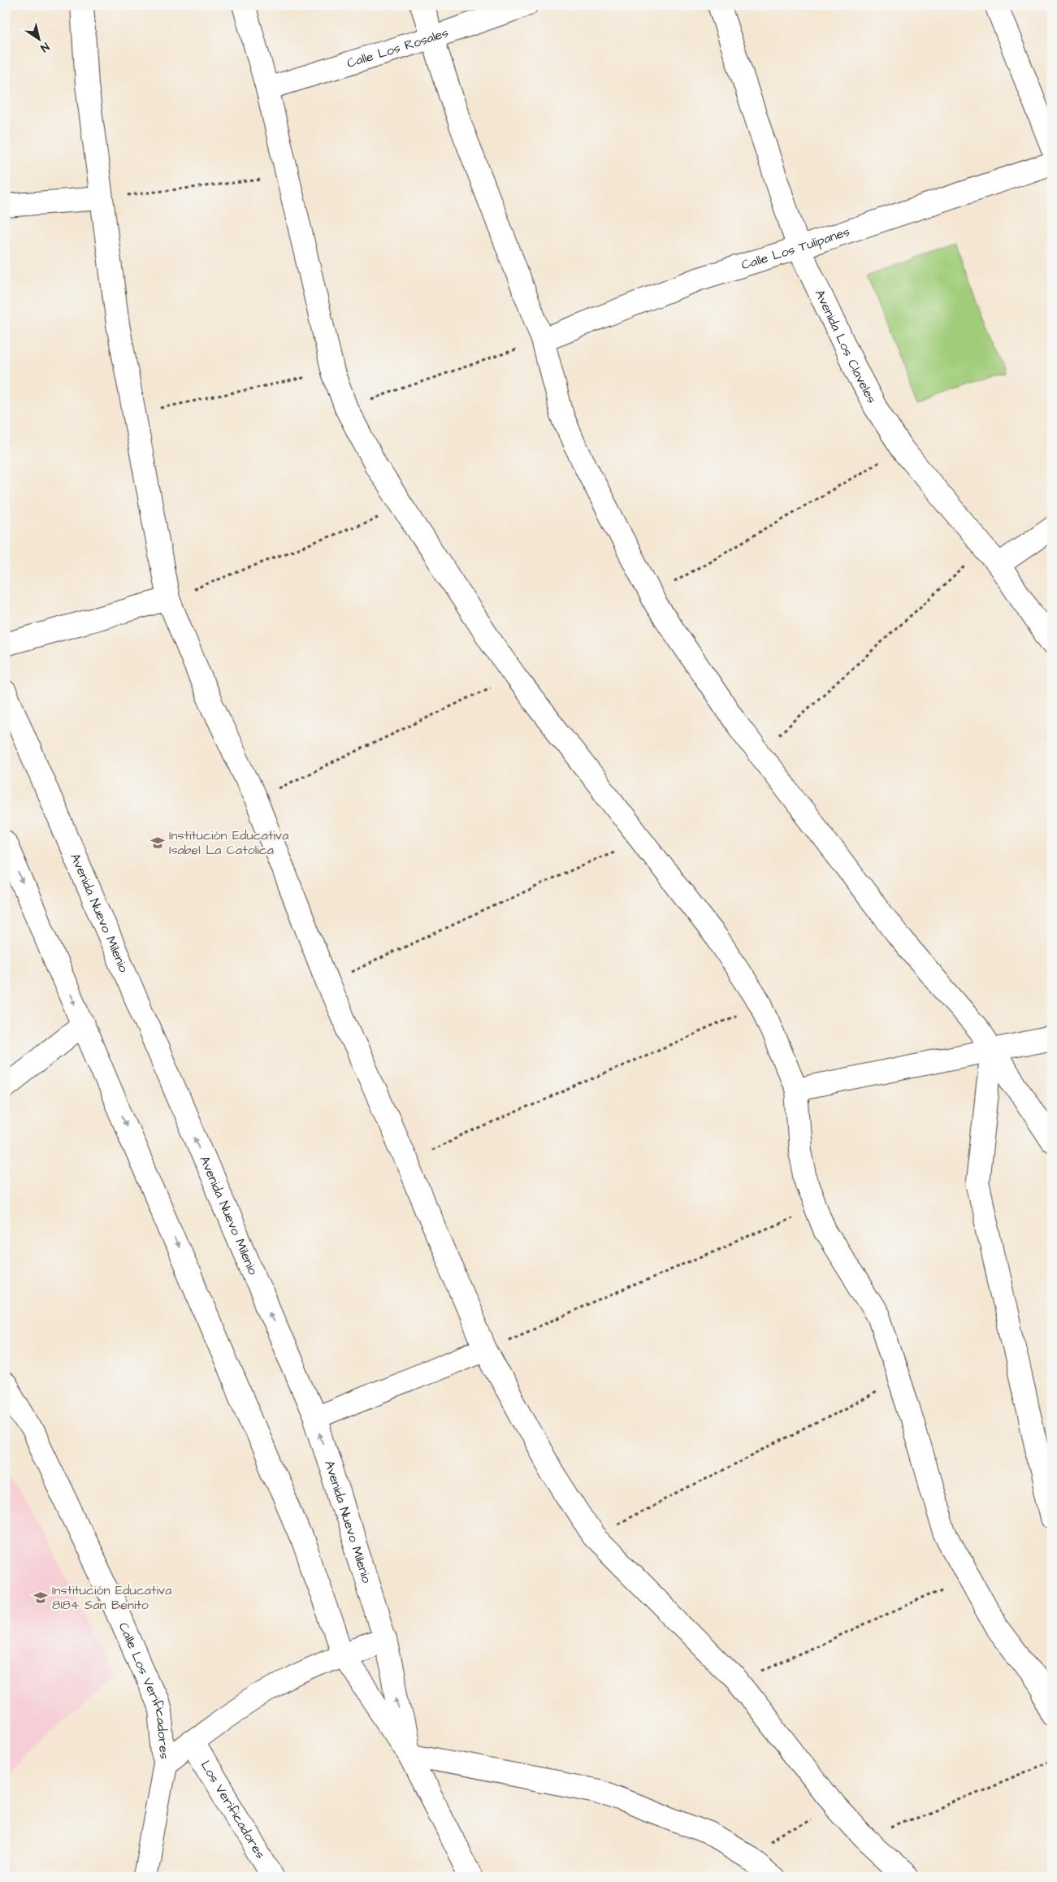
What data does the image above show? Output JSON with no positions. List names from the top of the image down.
{
  "streets": {
    "street": [
      "Calle Los Rosales",
      "Calle Los Tulipanes",
      "Avenida Los Claveles",
      "Avenida Nuevo Milenio",
      "Calle Los Verificadores",
      "Los Verificadores"
    ]
  },
  "crossings": [
    ["Calle Los Tulipanes", "Avenida Los Claveles"]
  ],
  "places": {
    "school or university": ["Institución Educativa Isabel La Catolica", "Institución Educativa 8184 San Benito"]
  },
  "north": "bottom right"
}
